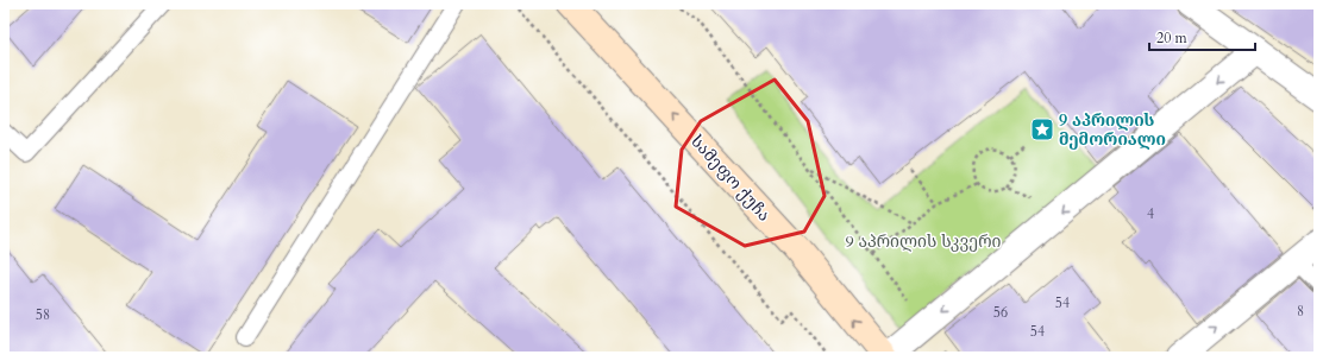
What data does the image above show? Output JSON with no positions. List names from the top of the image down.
{
  "streets": {
    "main road": ["სამეფო ქუჩა"]
  },
  "one_way": ["სამეფო ქუჩა"],
  "parks": ["9 აპრილის სკვერი"],
  "places": {
    "place": ["9 აპრილის მემორიალი"]
  },
  "house_numbers": [
    "4",
    "54",
    "8",
    "56",
    "58",
    "54"
  ],
  "scale_bar": "20 m"
}
